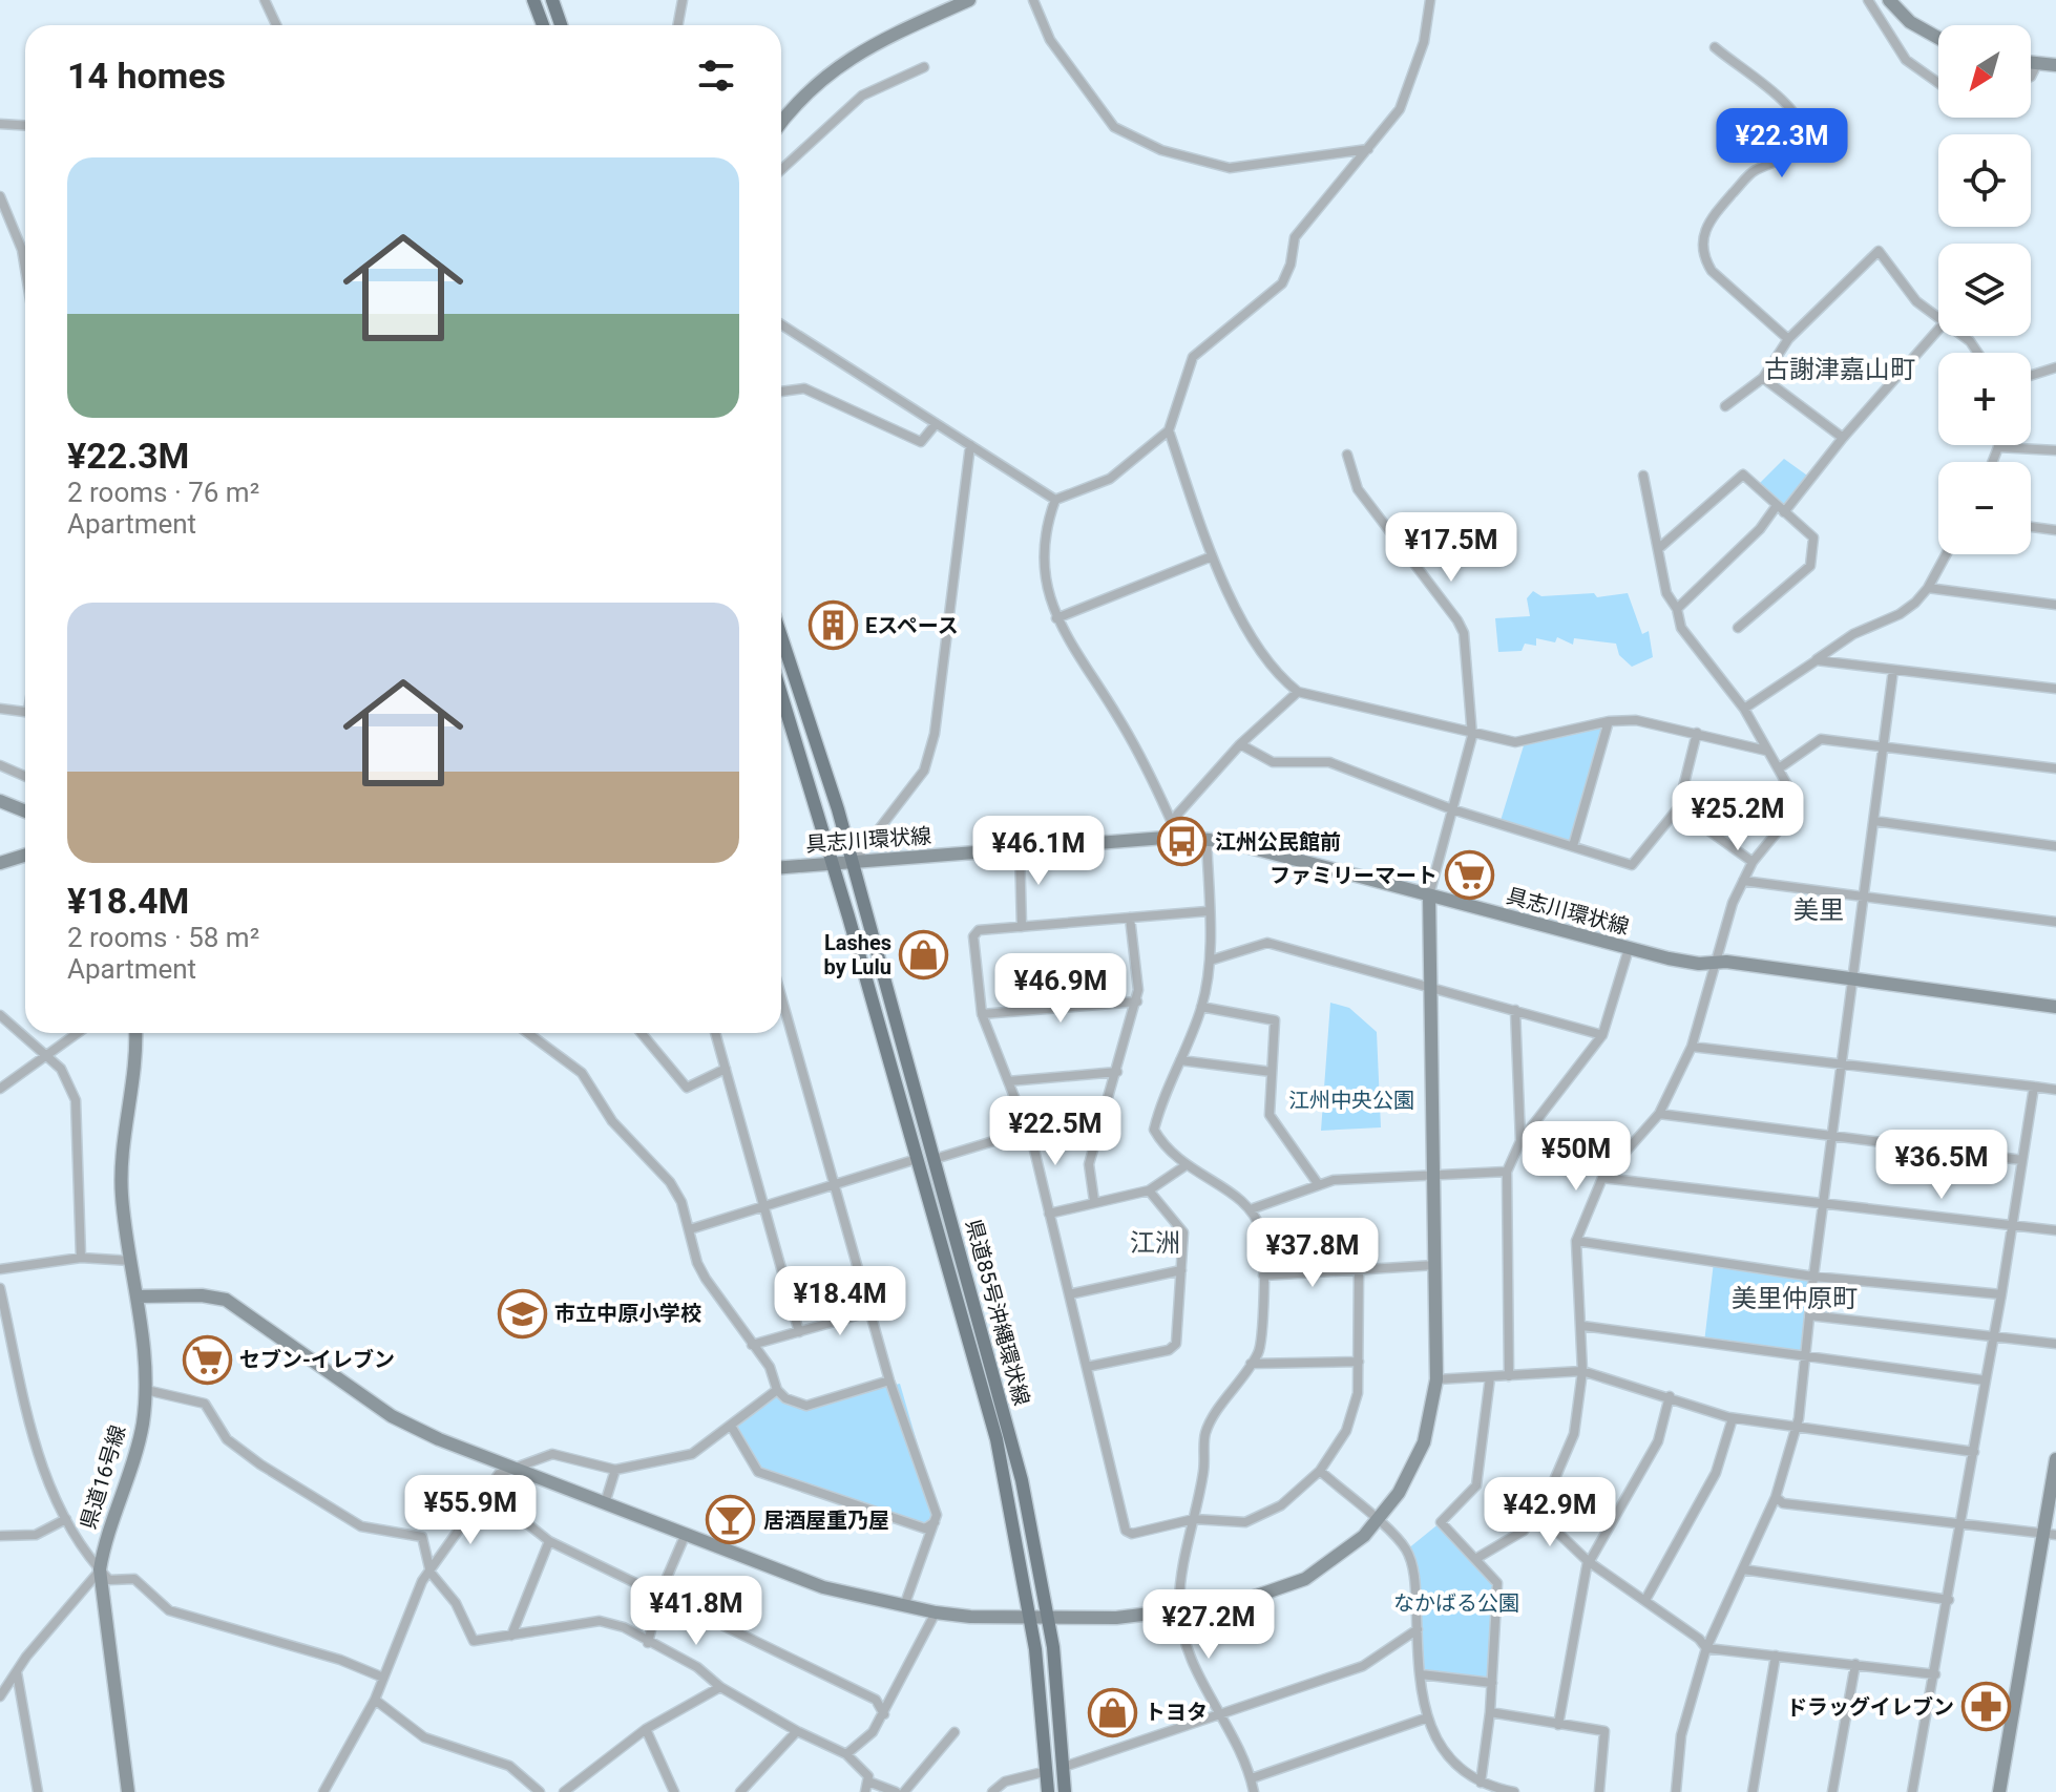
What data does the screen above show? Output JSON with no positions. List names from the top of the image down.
{
  "streets": {
    "main road": ["県道85号沖縄環状線"],
    "street": ["具志川環状線", "県道16号線"]
  },
  "crossings": [
    ["具志川環状線", "県道85号沖縄環状線"]
  ],
  "districts": [
    "古謝津嘉山町",
    "美里",
    "江洲",
    "美里仲原町"
  ],
  "parks": ["江州中央公園", "なかばる公園"],
  "places": {
    "building": ["Eスペース"],
    "bus stop": ["江州公民館前"],
    "supermarket": ["ファミリーマート", "セブン-イレブン"],
    "shop": ["Lashes by Lulu", "トヨタ"],
    "school or university": ["市立中原小学校"],
    "bar": ["居酒屋重乃屋"],
    "pharmacy": ["ドラッグイレブン"]
  },
  "north": "bottom left",
  "page": {
    "map_buttons": ["+", "−"],
    "heading": "14 homes",
    "price": [
      "¥22.3M",
      "¥17.5M",
      "¥25.2M",
      "¥46.1M",
      "¥46.9M",
      "¥22.5M",
      "¥50M",
      "¥36.5M",
      "¥37.8M",
      "¥18.4M",
      "¥55.9M",
      "¥42.9M",
      "¥41.8M",
      "¥27.2M"
    ],
    "list": [
      {
        "name": "¥22.3M",
        "note": "2 rooms · 76 m² · Apartment"
      },
      {
        "name": "¥18.4M",
        "note": "2 rooms · 58 m² · Apartment"
      }
    ]
  }
}
